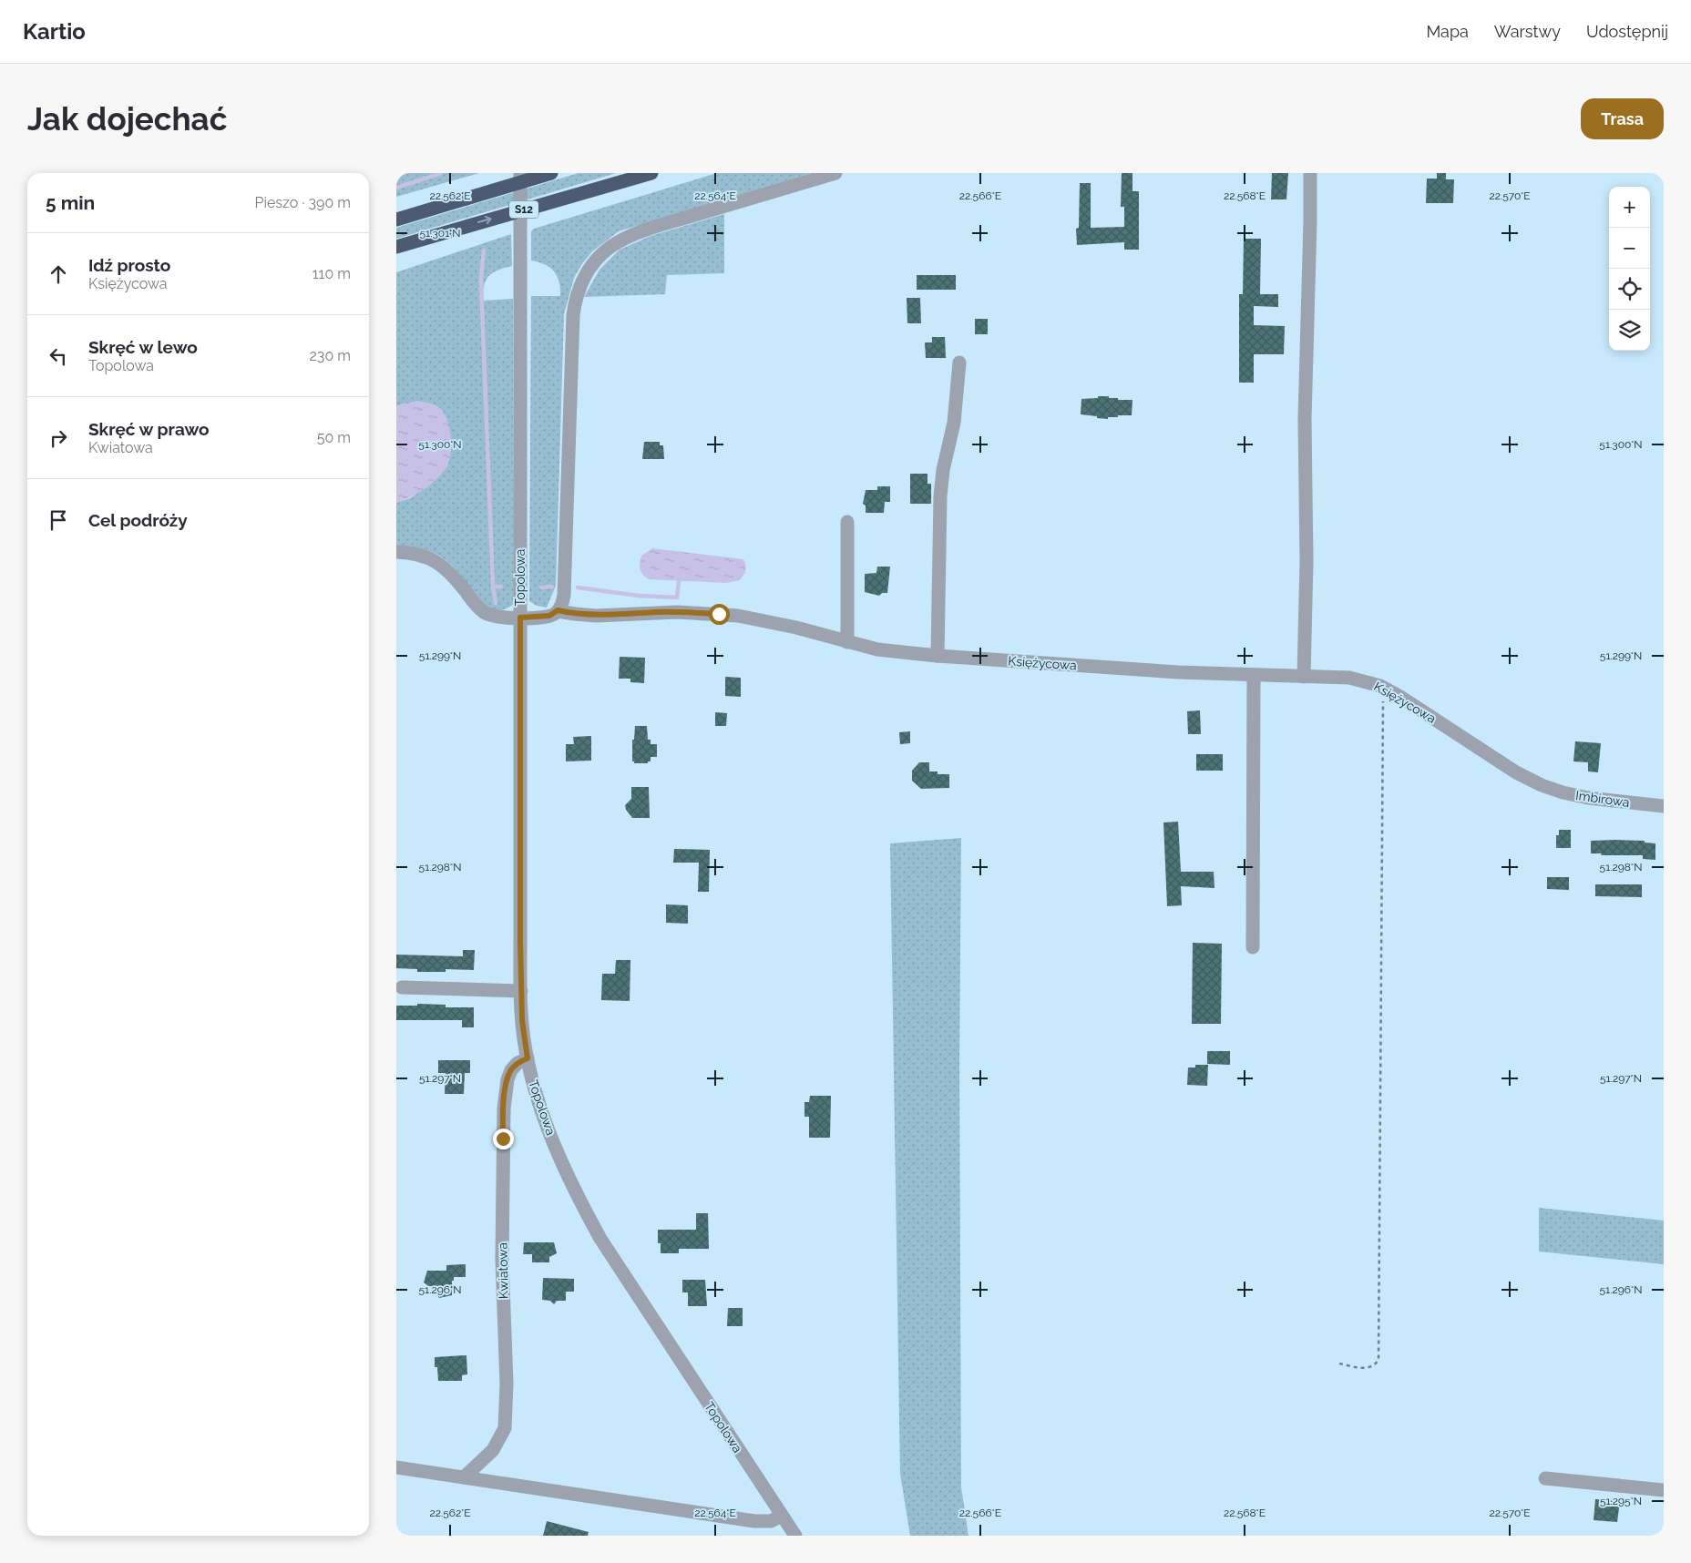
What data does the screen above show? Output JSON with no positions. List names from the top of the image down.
{
  "streets": {
    "highway": ["S12"],
    "street": [
      "Topolowa",
      "Księżycowa",
      "Imbirowa",
      "Kwiatowa"
    ]
  },
  "crossings": [
    ["Topolowa", "Księżycowa"],
    ["Topolowa", "Kwiatowa"],
    ["Księżycowa", "Imbirowa"]
  ],
  "page": {
    "header": "Kartio",
    "nav": ["Mapa", "Warstwy", "Udostępnij"],
    "buttons": "Trasa",
    "title": "Jak dojechać",
    "heading": ["5 min", "Pieszo · 390 m"],
    "map_buttons": ["+", "−"],
    "list": [
      ["Idź prosto", "Księżycowa", "110 m"],
      ["Skręć w lewo", "Topolowa", "230 m"],
      ["Skręć w prawo", "Kwiatowa", "50 m"],
      "Cel podróży"
    ]
  },
  "coordinates": [
    "22.562°E",
    "22.564°E",
    "22.566°E",
    "22.568°E",
    "22.570°E",
    "51.301°N",
    "51.300°N",
    "51.299°N",
    "51.298°N",
    "51.297°N",
    "51.296°N",
    "51.295°N"
  ]
}
